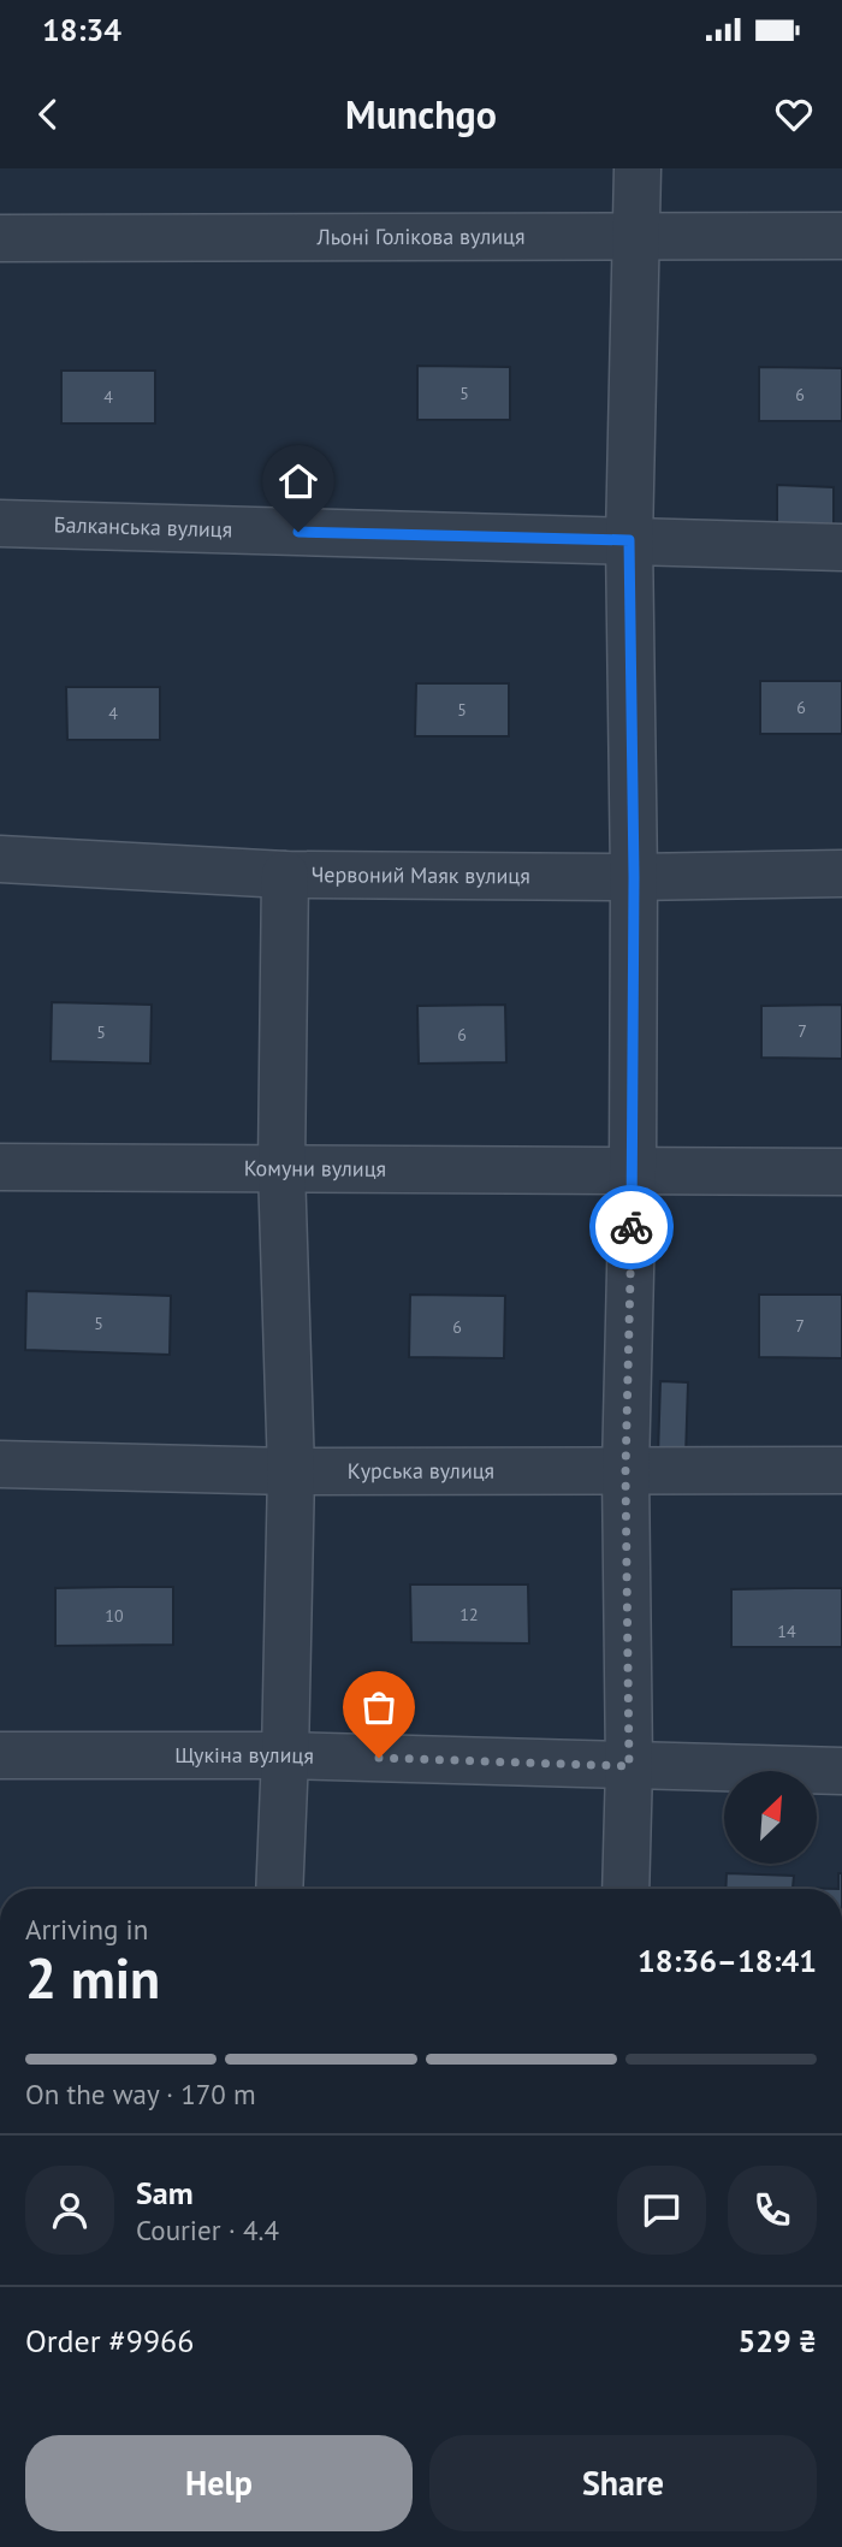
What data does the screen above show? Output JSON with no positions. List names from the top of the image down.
{
  "streets": {
    "street": [
      "Льоні Голікова вулиця",
      "Балканська вулиця",
      "Червоний Маяк вулиця",
      "Комуни вулиця",
      "Курська вулиця",
      "Щукіна вулиця"
    ]
  },
  "house_numbers": [
    "5",
    "6",
    "4",
    "6",
    "5",
    "4",
    "7",
    "5",
    "6",
    "5",
    "7",
    "6",
    "12",
    "10",
    "14"
  ],
  "north": "top right",
  "page": {
    "status": "18:34",
    "header": "Munchgo",
    "heading": ["2 min", "Arriving in", "18:36–18:41"],
    "panel": [
      "Sam",
      "Courier · 4.4",
      "Order #9966",
      "529 ₴"
    ],
    "bar": "On the way · 170 m",
    "buttons": ["Help", "Share"]
  }
}
